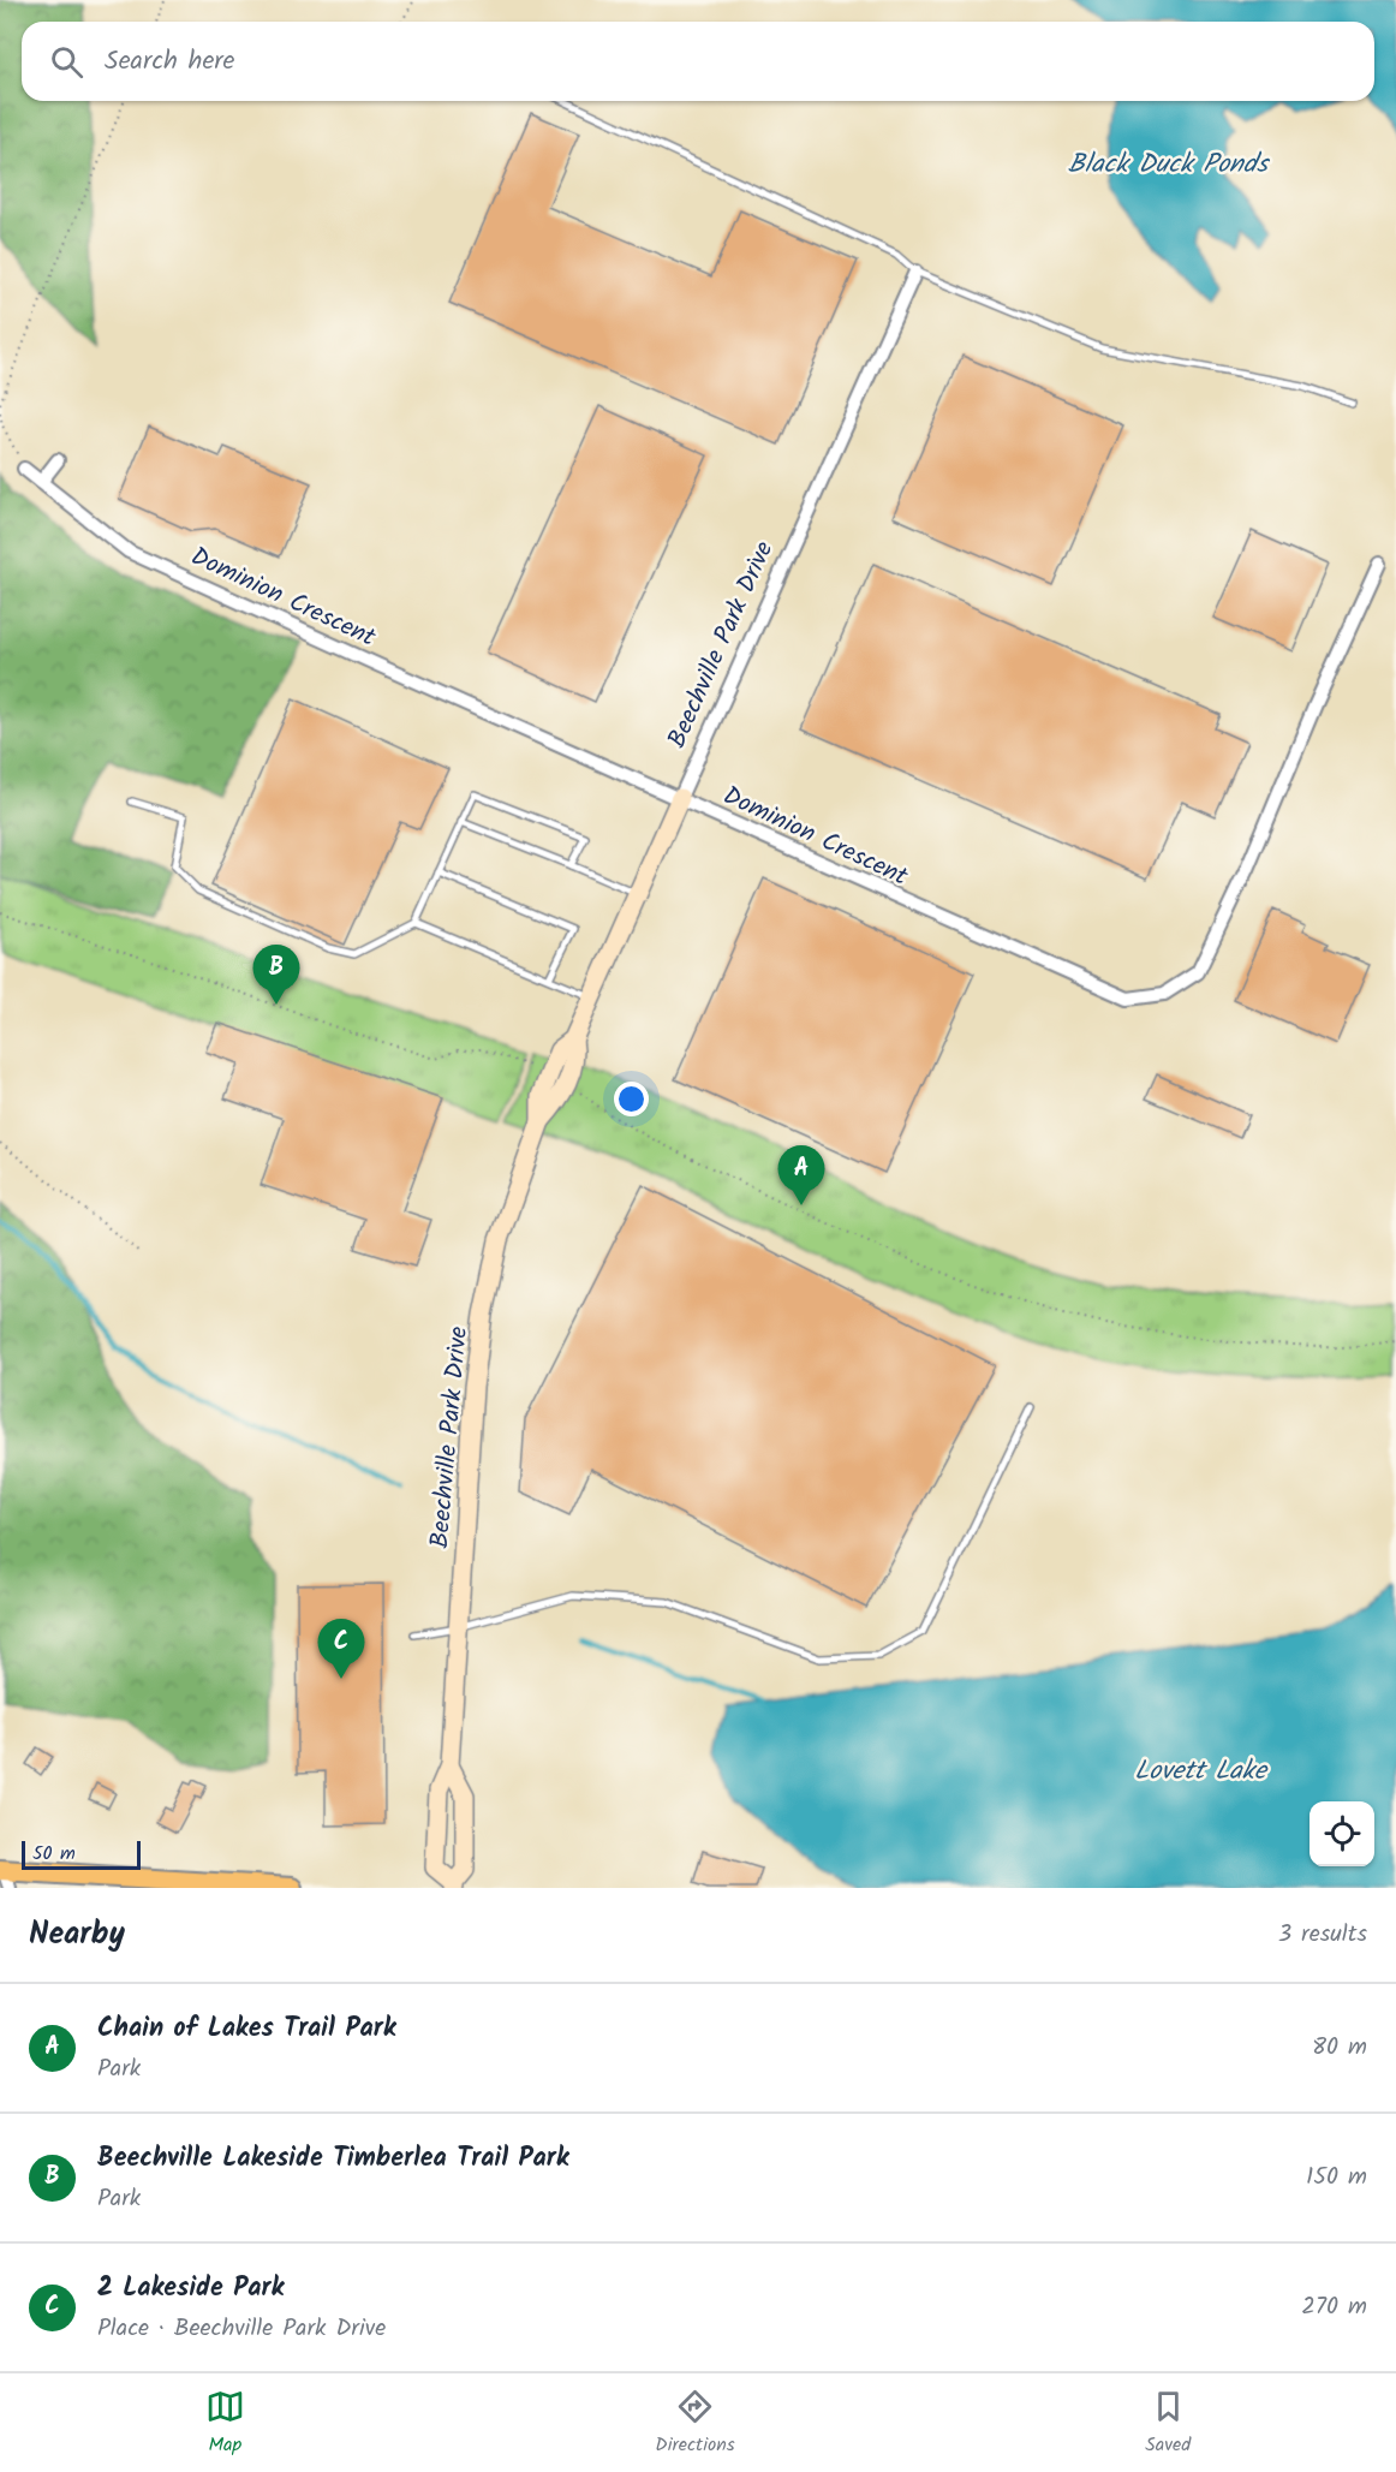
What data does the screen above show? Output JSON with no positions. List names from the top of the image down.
{
  "streets": {
    "street": ["Dominion Crescent", "Beechville Park Drive"]
  },
  "crossings": [
    ["Dominion Crescent", "Beechville Park Drive"]
  ],
  "water": ["Black Duck Ponds", "Lovett Lake"],
  "scale_bar": "50 m",
  "page": {
    "search": "Search here",
    "pins": ["B", "A", "C"],
    "scale": "50 m",
    "heading": ["Nearby", "3 results"],
    "list": [
      {
        "mark": "A",
        "name": "Chain of Lakes Trail Park",
        "note": "Park",
        "value": "80 m"
      },
      {
        "mark": "B",
        "name": "Beechville Lakeside Timberlea Trail Park",
        "note": "Park",
        "value": "150 m"
      },
      {
        "mark": "C",
        "name": "2 Lakeside Park",
        "note": "Place · Beechville Park Drive",
        "value": "270 m"
      }
    ],
    "nav": ["Map", "Directions", "Saved"]
  }
}
